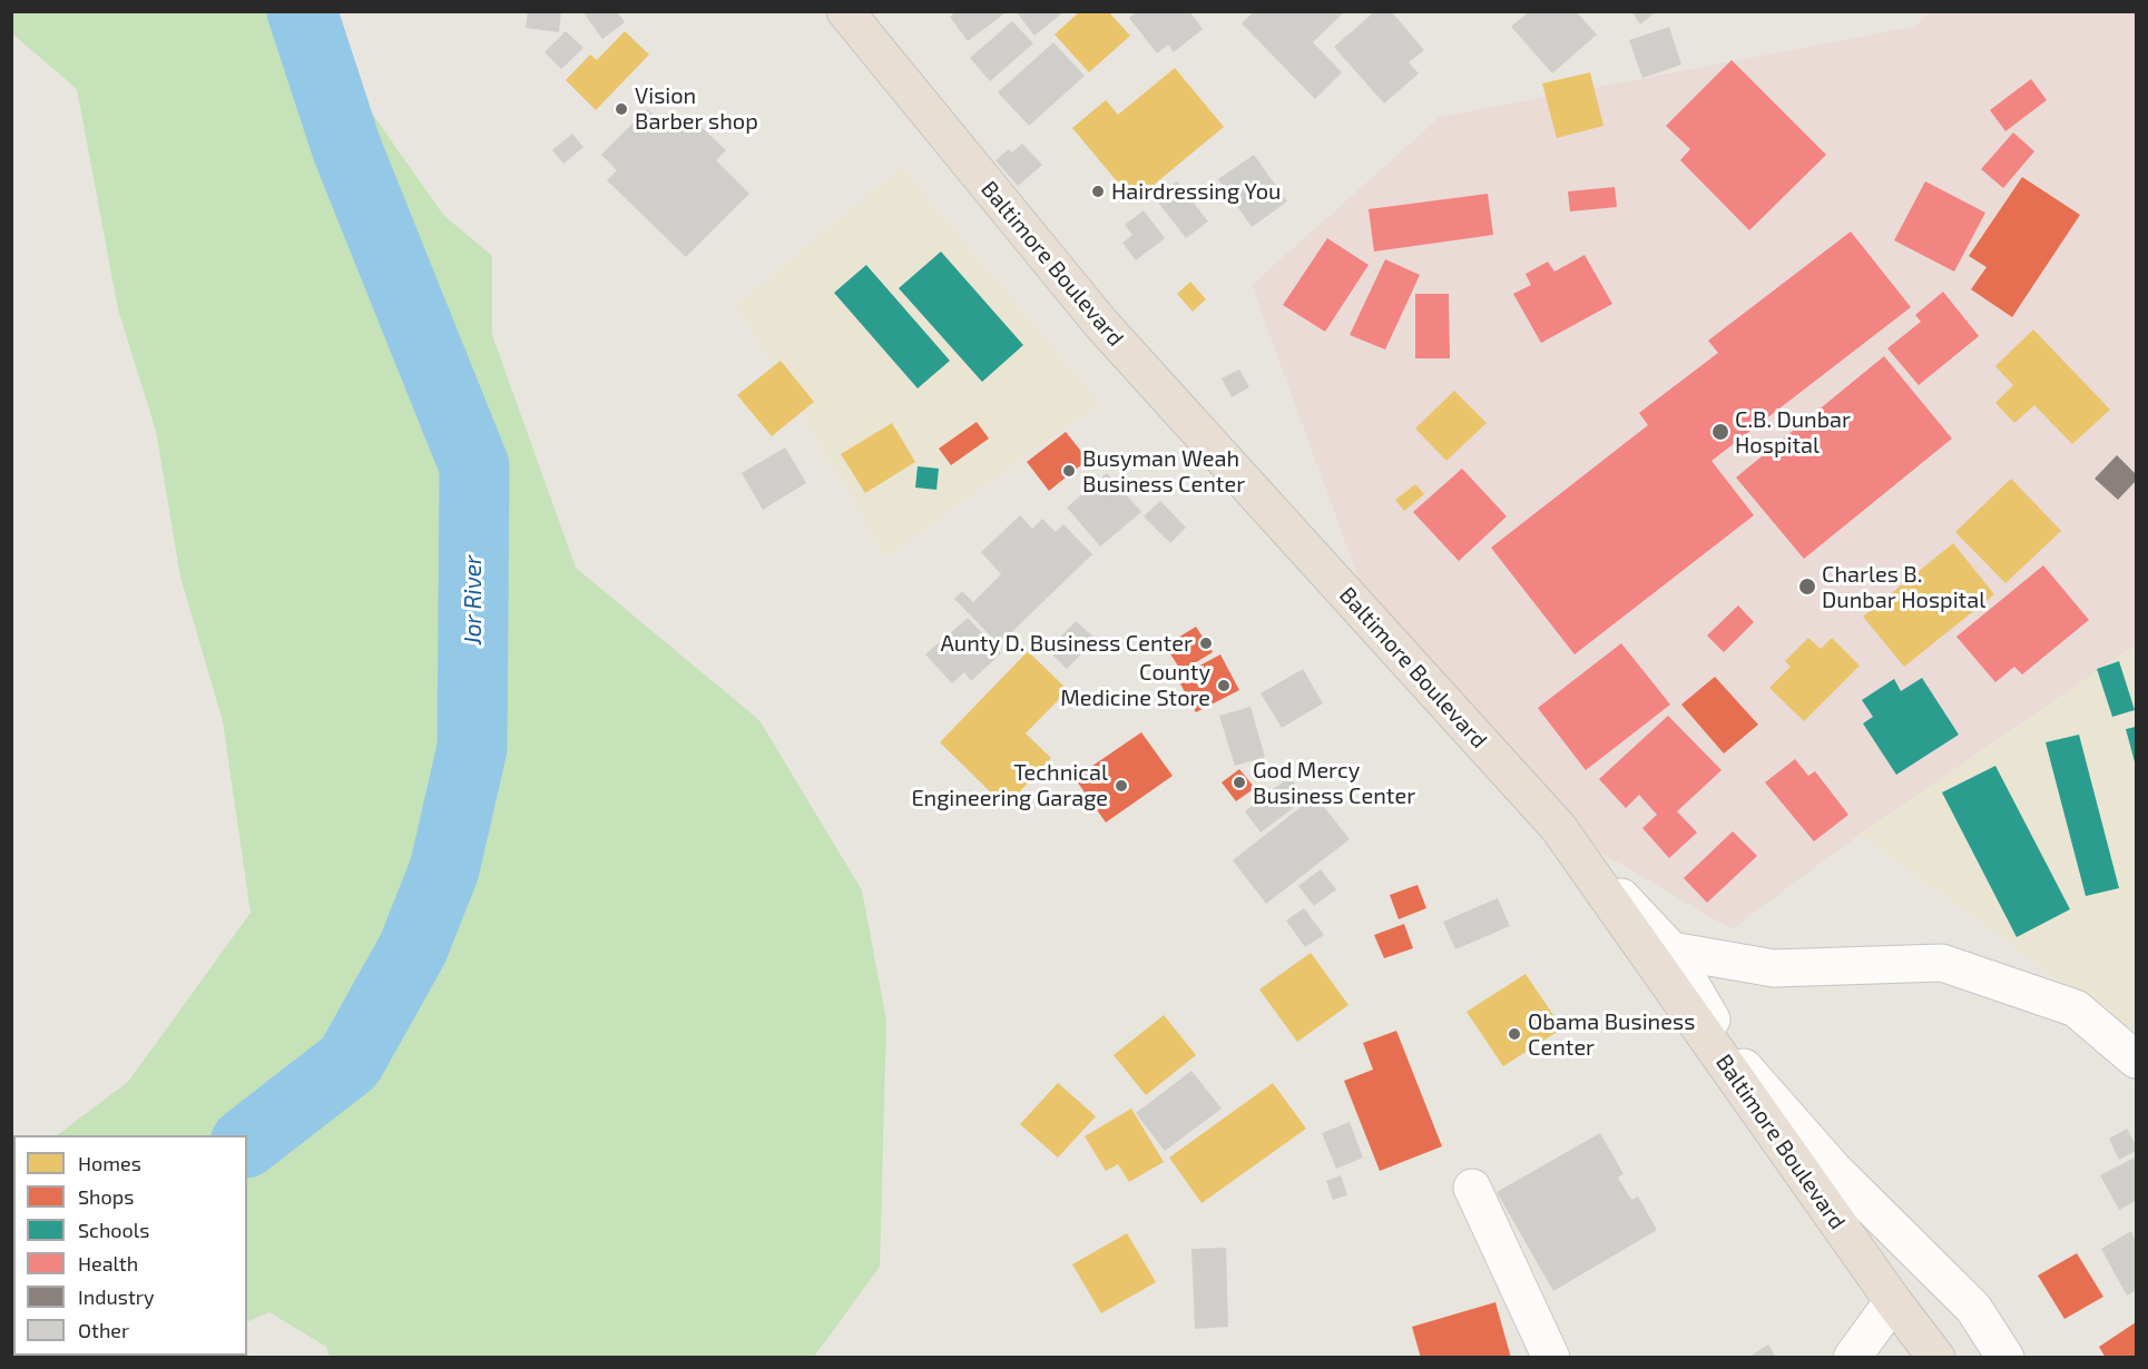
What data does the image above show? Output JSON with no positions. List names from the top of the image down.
{
  "streets": {
    "highway": ["Baltimore Boulevard"]
  },
  "water": ["Jor River"],
  "places": [
    "Vision Barber shop",
    "Hairdressing You",
    "C.B. Dunbar Hospital",
    "Busyman Weah Business Center",
    "Charles B. Dunbar Hospital",
    "Aunty D. Business Center",
    "County Medicine Store",
    "God Mercy Business Center",
    "Technical Engineering Garage",
    "Obama Business Center"
  ],
  "legend": [
    "Homes",
    "Shops",
    "Schools",
    "Health",
    "Industry",
    "Other"
  ]
}
